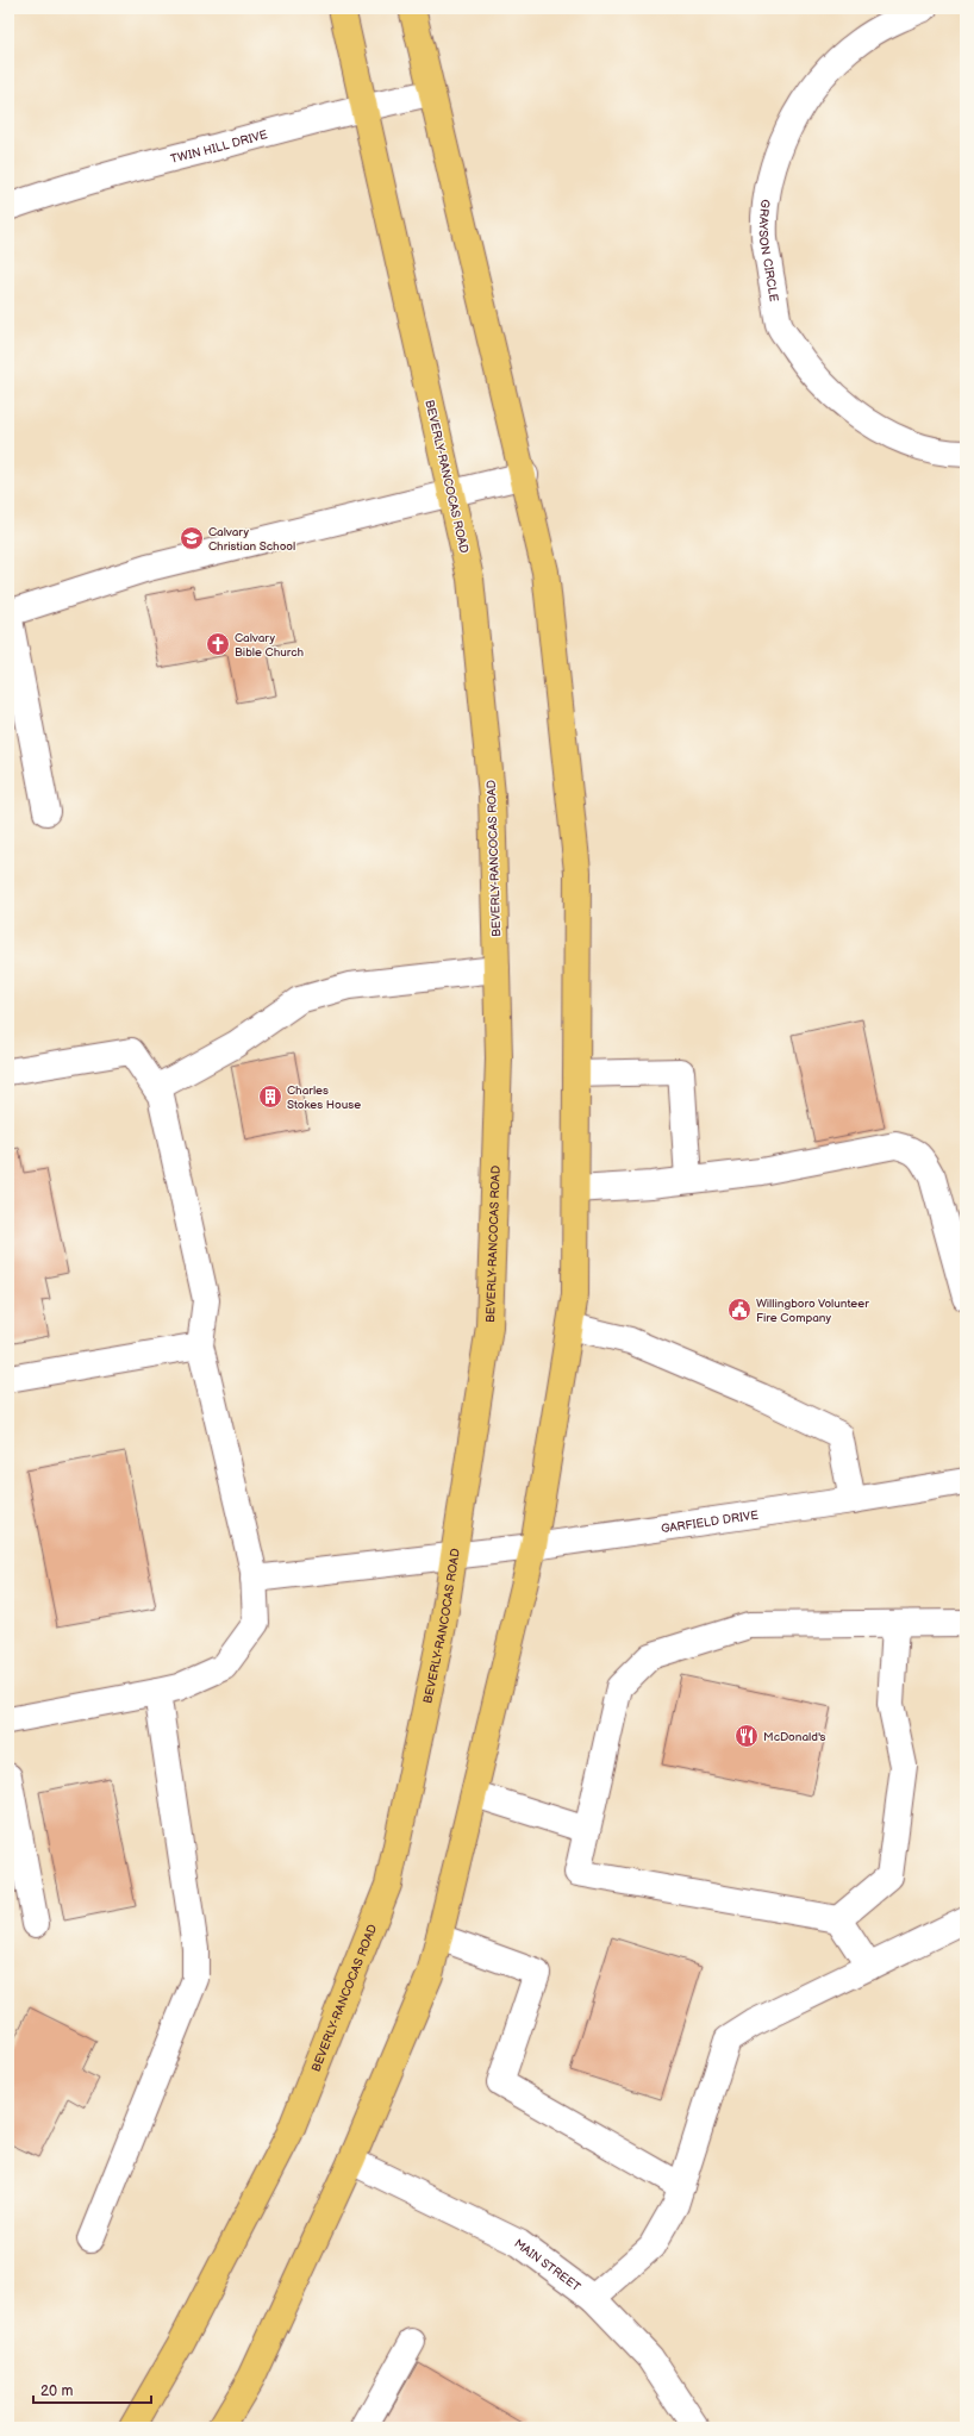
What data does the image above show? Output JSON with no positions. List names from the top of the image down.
{
  "streets": {
    "main road": ["BEVERLY-RANCOCAS ROAD"],
    "street": [
      "TWIN HILL DRIVE",
      "GRAYSON CIRCLE",
      "GARFIELD DRIVE",
      "MAIN STREET"
    ]
  },
  "crossings": [
    ["TWIN HILL DRIVE", "BEVERLY-RANCOCAS ROAD"],
    ["BEVERLY-RANCOCAS ROAD", "GARFIELD DRIVE"]
  ],
  "places": {
    "school or university": ["Calvary Christian School"],
    "church": ["Calvary Bible Church"],
    "building": ["Charles Stokes House"],
    "public building": ["Willingboro Volunteer Fire Company"],
    "restaurant": ["McDonald's"]
  },
  "scale_bar": "20 m"
}
